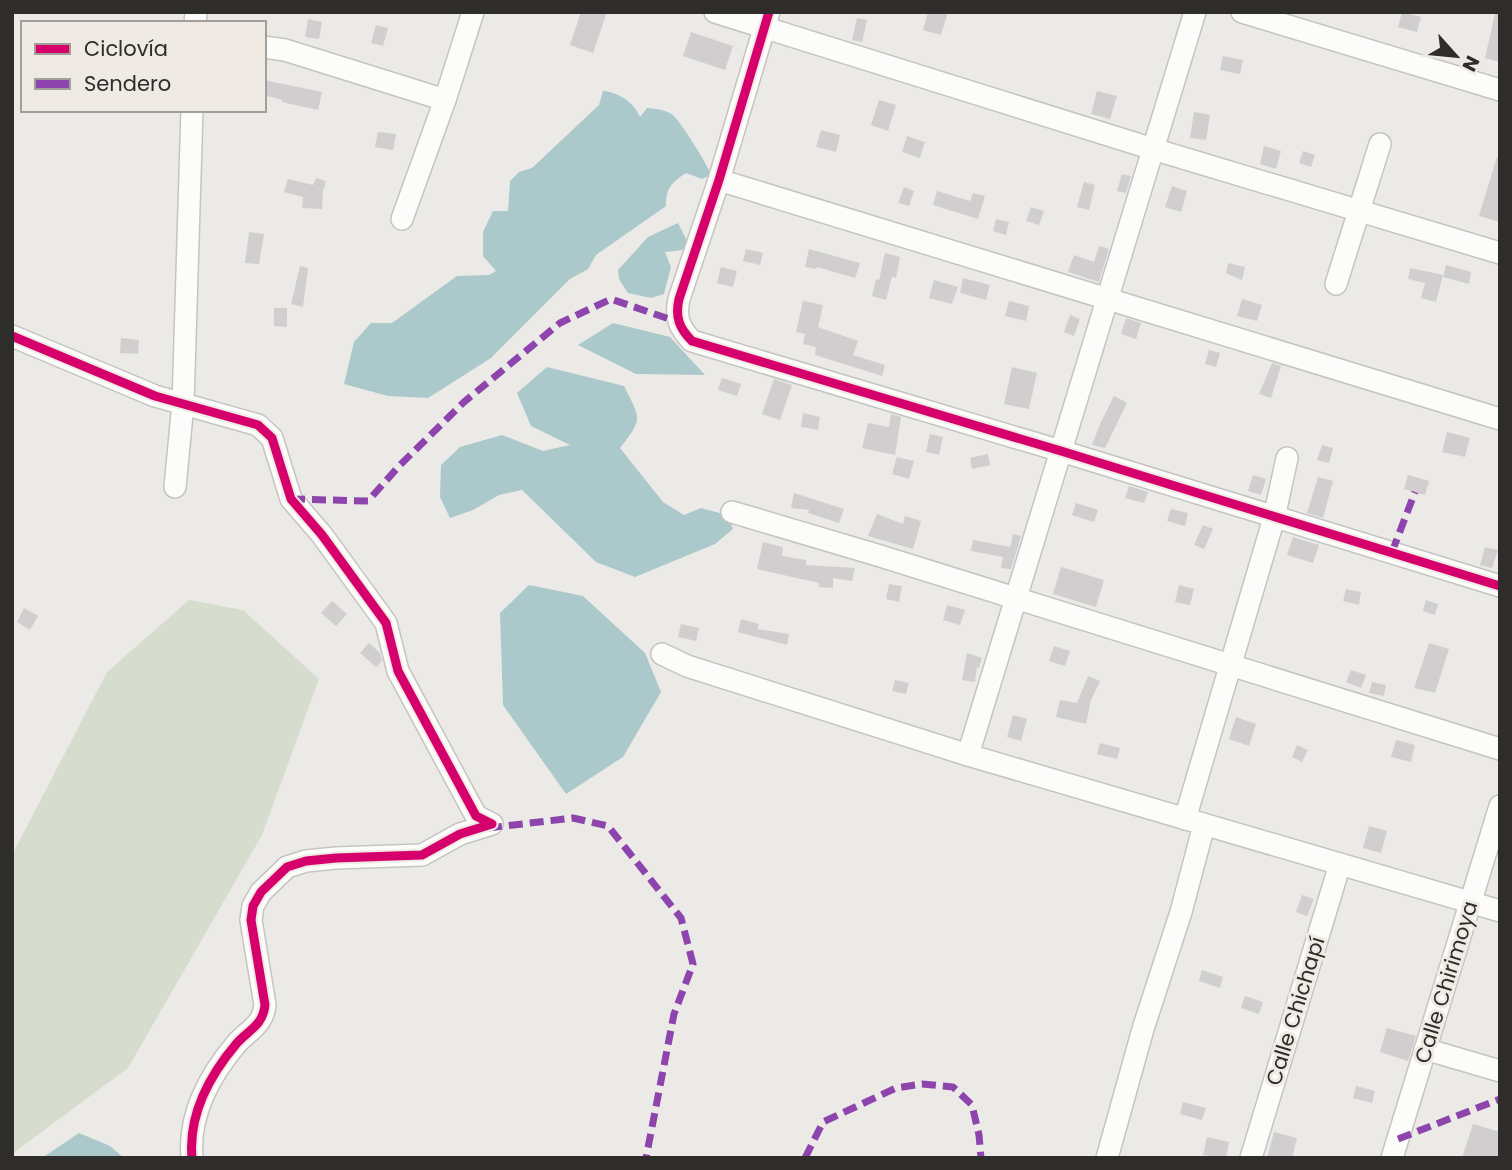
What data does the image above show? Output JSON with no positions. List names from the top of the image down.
{
  "streets": {
    "street": ["Calle Chirimoya", "Calle Chichapí"]
  },
  "legend": ["Ciclovía", "Sendero"],
  "north": "bottom right"
}
